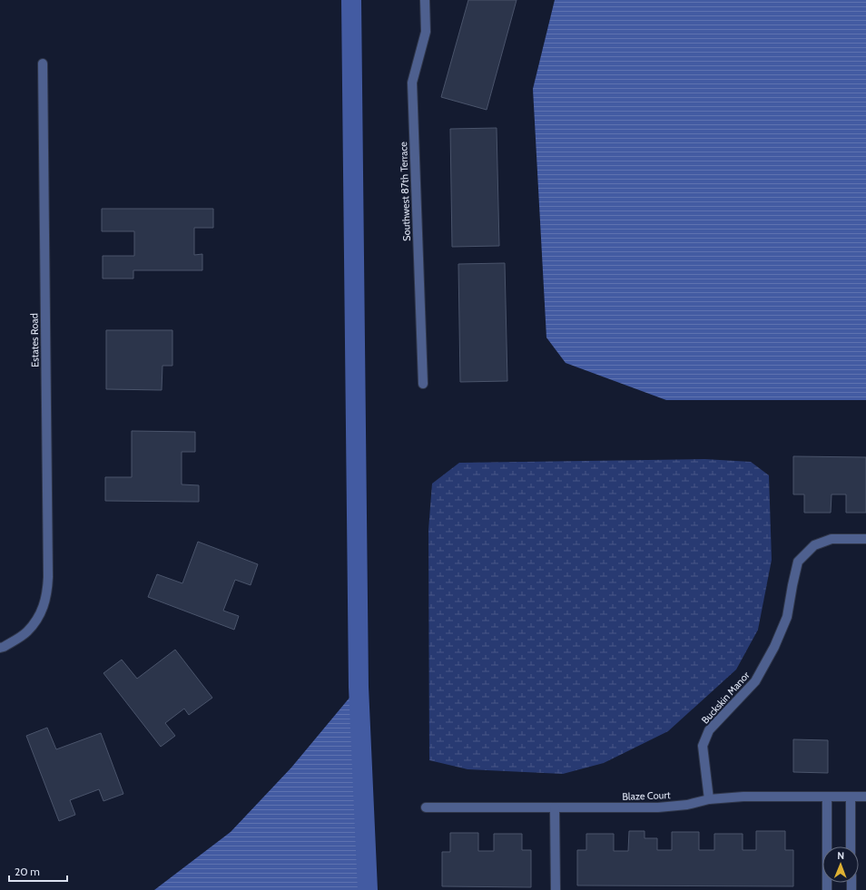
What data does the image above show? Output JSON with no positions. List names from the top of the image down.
{
  "streets": {
    "street": [
      "Southwest 87th Terrace",
      "Estates Road",
      "Buckskin Manor",
      "Blaze Court"
    ]
  },
  "crossings": [
    ["Buckskin Manor", "Blaze Court"]
  ],
  "scale_bar": "20 m",
  "north": "top"
}
